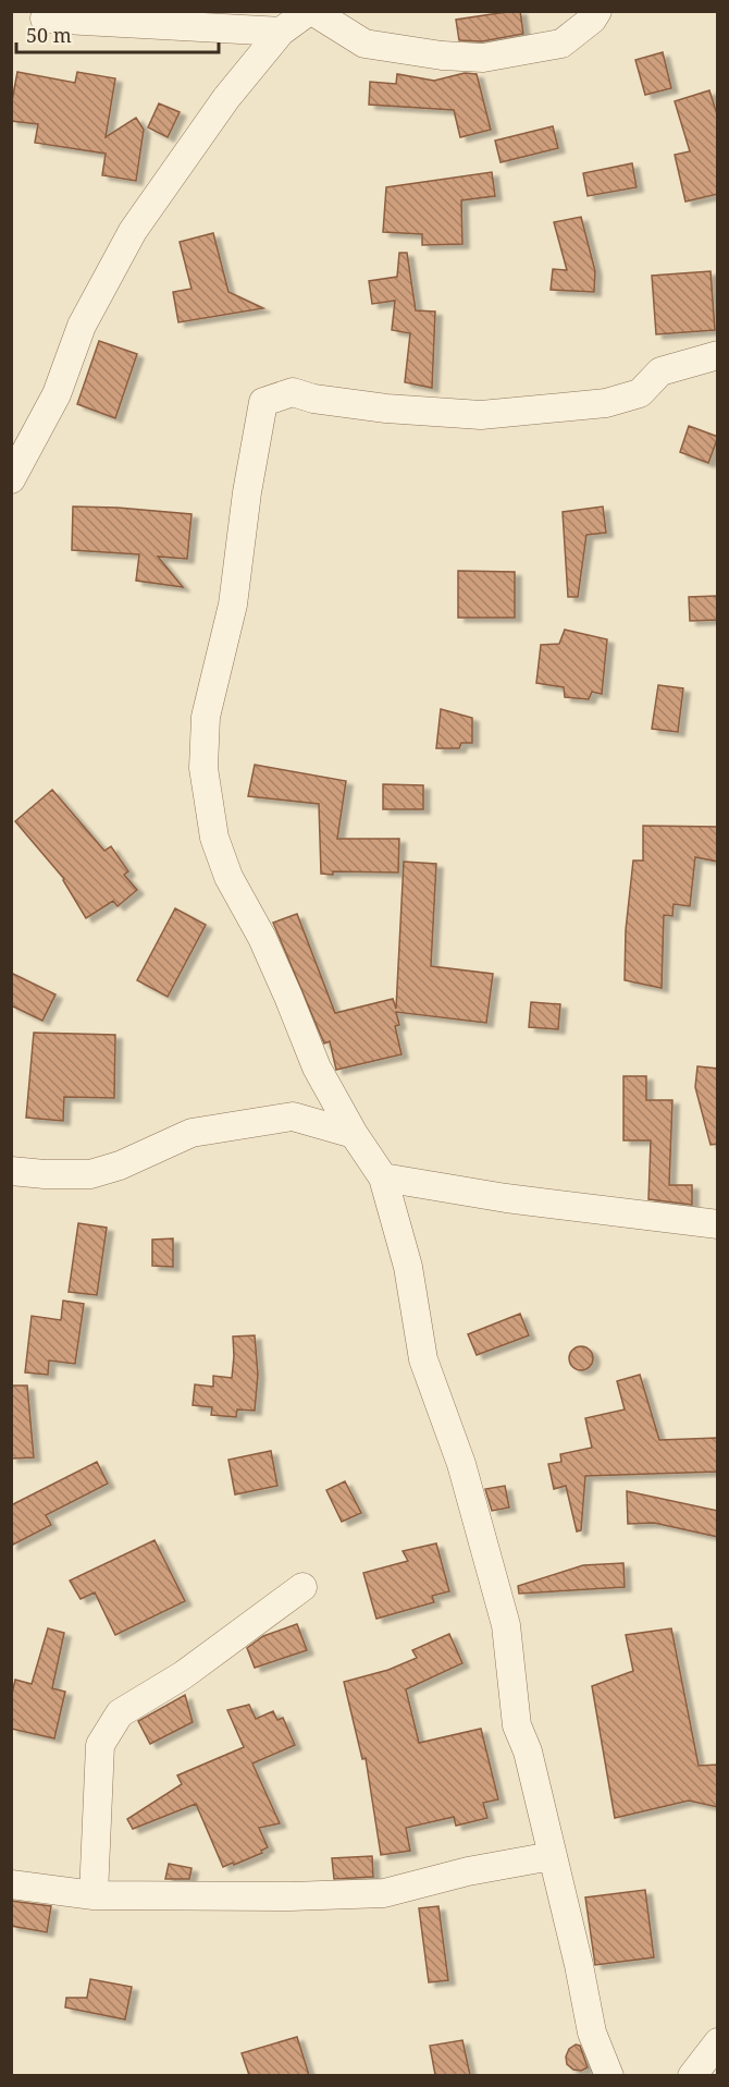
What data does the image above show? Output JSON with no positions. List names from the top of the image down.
{
  "scale_bar": "50 m"
}
